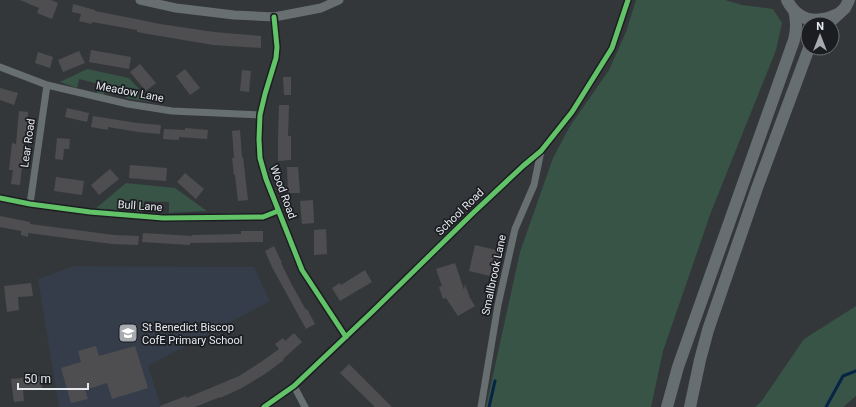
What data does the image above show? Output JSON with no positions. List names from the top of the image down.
{
  "streets": {
    "street": [
      "Meadow Lane",
      "Lear Road",
      "Wood Road",
      "Bull Lane",
      "School Road",
      "Smallbrook Lane"
    ]
  },
  "crossings": [
    ["Meadow Lane", "Lear Road"],
    ["Meadow Lane", "Wood Road"],
    ["Lear Road", "Bull Lane"],
    ["Wood Road", "Bull Lane"],
    ["Wood Road", "School Road"],
    ["School Road", "Smallbrook Lane"]
  ],
  "places": {
    "school or university": ["St Benedict Biscop CofE Primary School"]
  },
  "scale_bar": "50 m",
  "north": "top"
}
